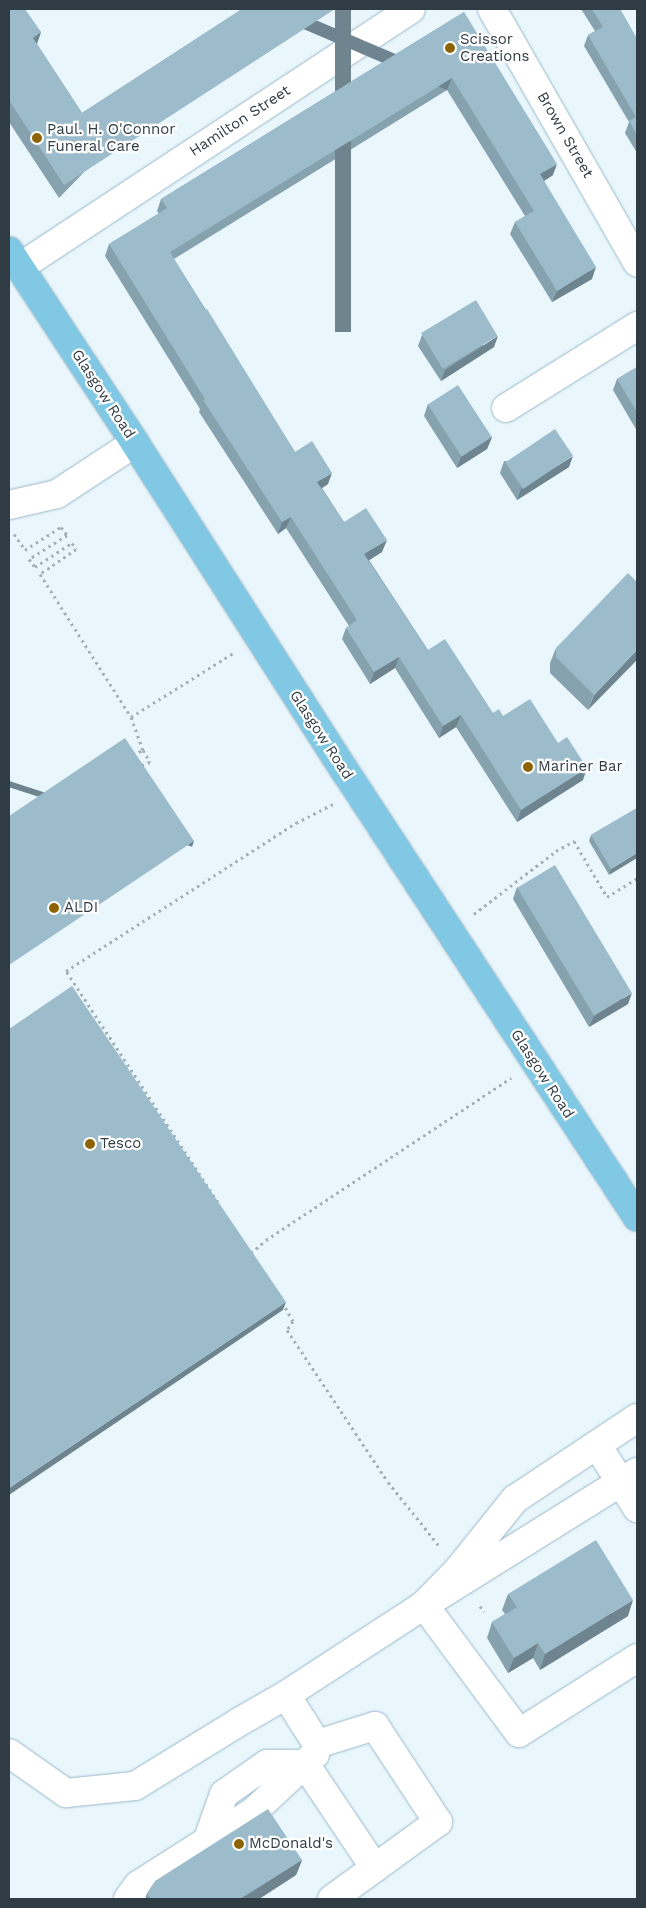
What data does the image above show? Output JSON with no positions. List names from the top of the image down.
{
  "streets": {
    "main road": ["Glasgow Road"],
    "street": ["Hamilton Street", "Brown Street"]
  },
  "crossings": [
    ["Hamilton Street", "Glasgow Road"]
  ],
  "places": [
    "Scissor Creations",
    "Paul. H. O'Connor Funeral Care",
    "Mariner Bar",
    "ALDI",
    "Tesco",
    "McDonald's"
  ]
}
